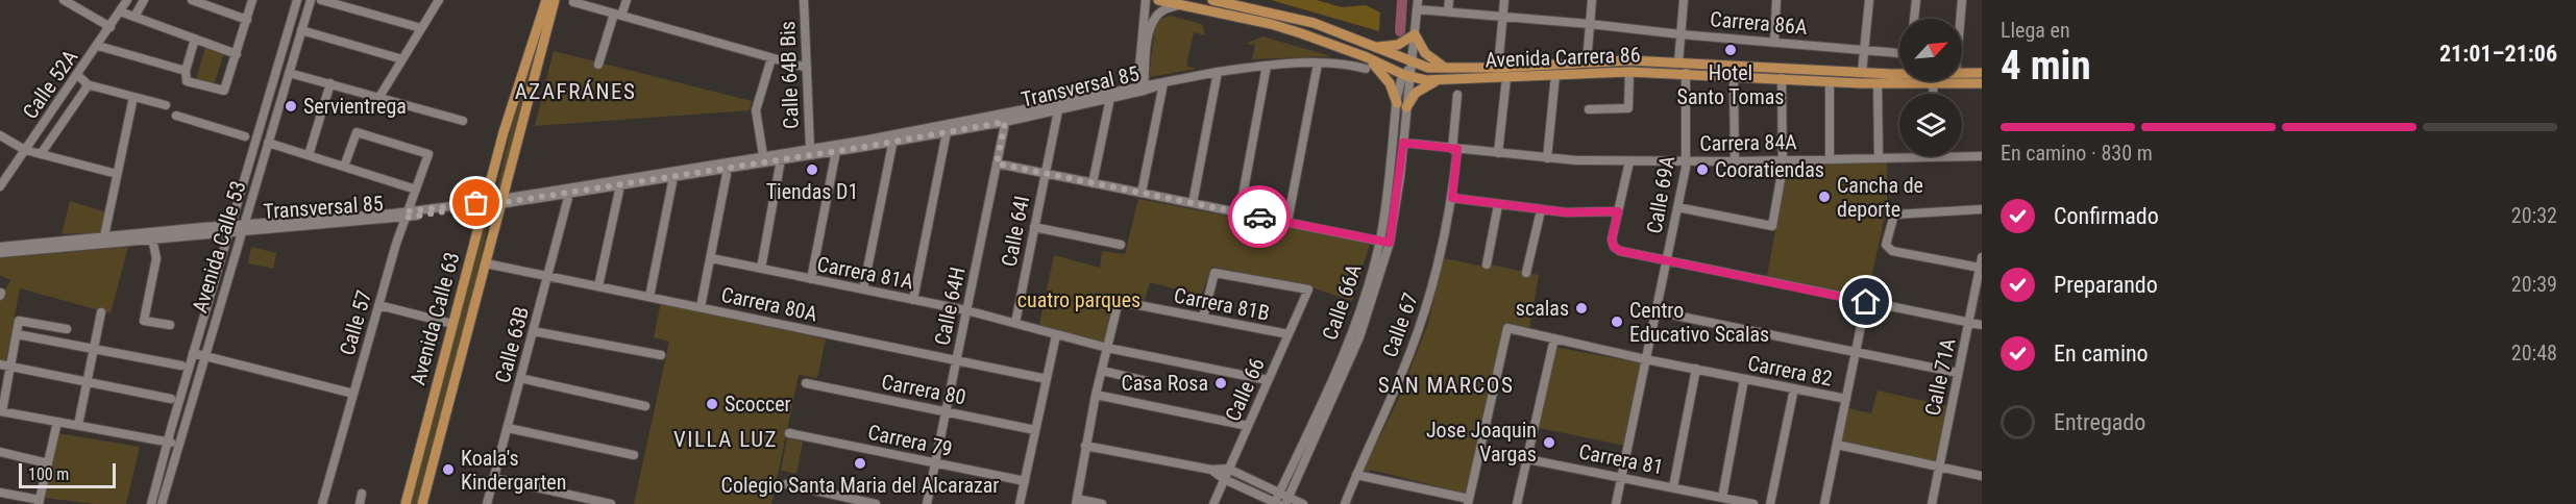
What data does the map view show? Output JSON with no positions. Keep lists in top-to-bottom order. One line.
{"streets":{"main road":["Avenida Carrera 86","Avenida Calle 63"],"street":["Carrera 86A","Calle 64B Bis","Calle 52A","Transversal 85","Carrera 84A","Calle 69A","Calle 64I","Avenida Calle 53","Carrera 81A","Calle 66A","Carrera 80A","Carrera 81B","Calle 64H","Calle 57","Calle 67","Calle 63B","Carrera 82","Calle 71A","Carrera 80","Calle 66","Carrera 79","Carrera 81"]},"crossings":[["Carrera 86A","Calle 66A"],["Avenida Carrera 86","Calle 69A"],["Avenida Carrera 86","Calle 66A"],["Calle 64B Bis","Transversal 85"],["Transversal 85","Calle 64I"],["Transversal 85","Avenida Calle 53"],["Transversal 85","Calle 64H"],["Transversal 85","Avenida Calle 63"],["Transversal 85","Calle 57"],["Transversal 85","Calle 63B"],["Carrera 84A","Calle 69A"],["Carrera 84A","Calle 66A"],["Carrera 84A","Calle 67"],["Calle 69A","Carrera 82"],["Calle 69A","Carrera 81"],["Calle 64I","Carrera 81A"],["Carrera 81A","Carrera 81B"],["Carrera 81A","Calle 64H"],["Carrera 81A","Calle 66"],["Carrera 80A","Calle 64H"],["Carrera 80A","Avenida Calle 63"],["Carrera 80A","Calle 63B"],["Carrera 81B","Calle 66"],["Calle 64H","Carrera 80"],["Calle 64H","Carrera 79"],["Carrera 82","Carrera 81"]],"districts":["AZAFRÁNES","SAN MARCOS","VILLA LUZ"],"parks":["cuatro parques"],"places":["Hotel Santo Tomas","Servientrega","Tiendas D1","Cooratiendas","Cancha de deporte","scalas","Centro Educativo Scalas","Casa Rosa","Scoccer","Jose Joaquin Vargas","Colegio Santa Maria del Alcarazar","Koala's Kindergarten"],"scale_bar":"100 m","north":"top right","page":{"heading":["4 min","Llega en","21:01–21:06"],"bar":"En camino · 830 m","list":[["Confirmado","20:32"],["Preparando","20:39"],["En camino","20:48"],"Entregado"],"scale":"100 m"}}
